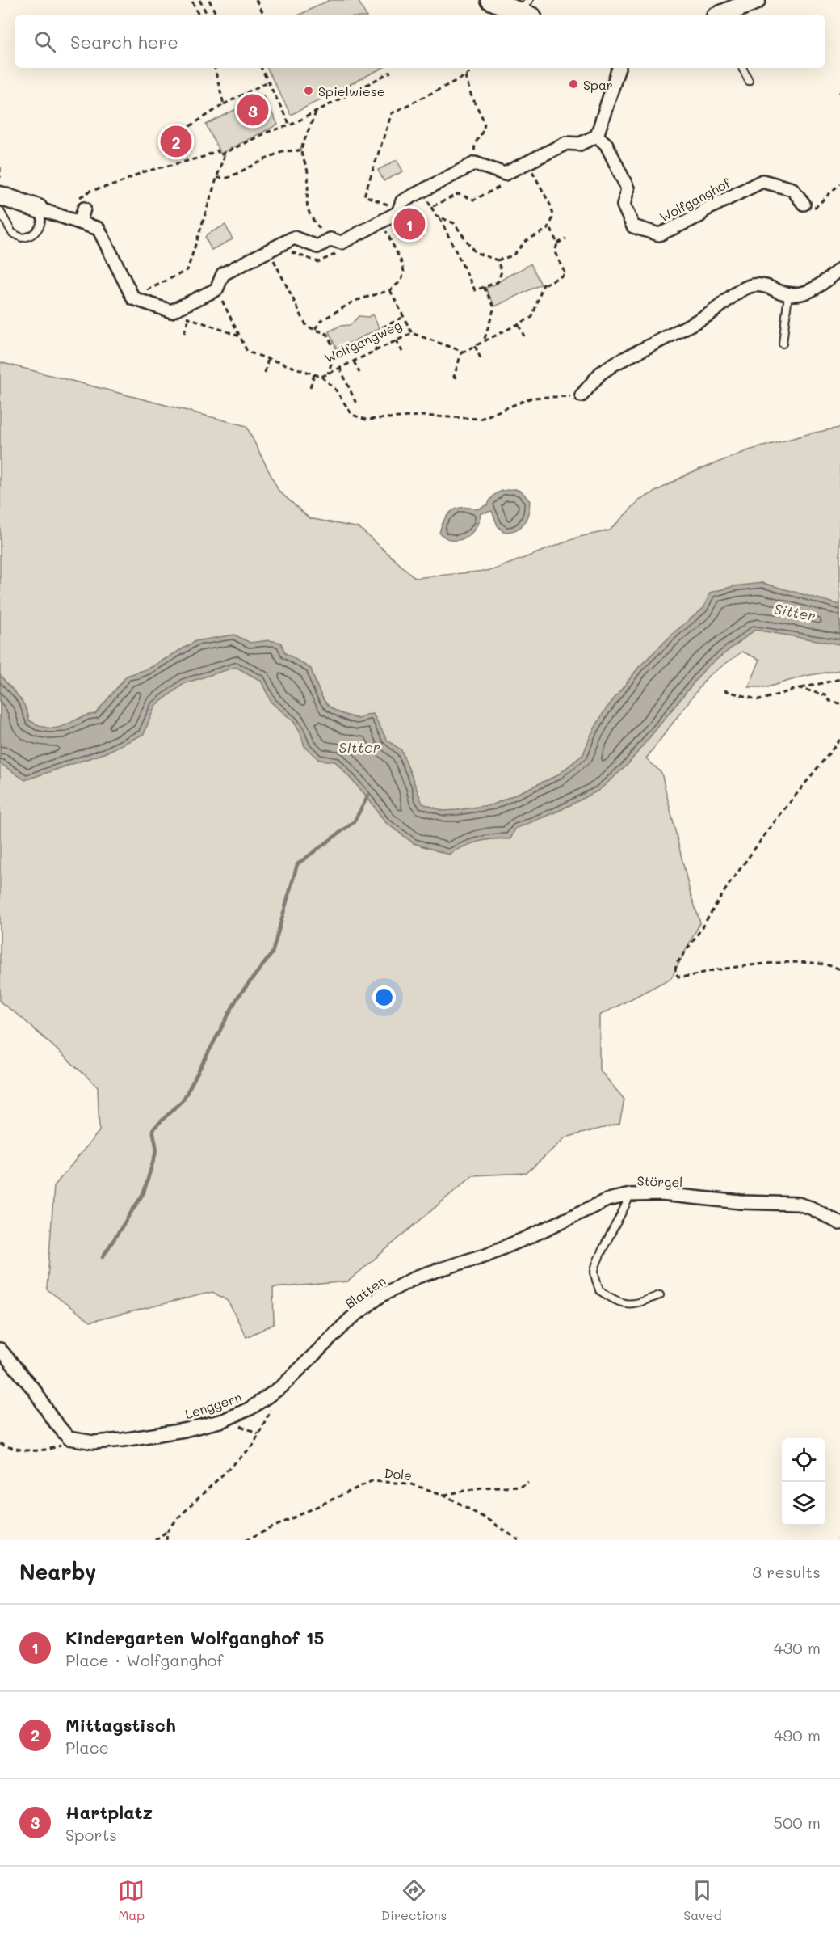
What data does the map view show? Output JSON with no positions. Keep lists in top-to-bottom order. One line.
{"streets":{"street":["Wolfganghof","Störgel","Blatten","Lenggern"],"path":["Wolfgangweg","Dole"]},"crossings":[["Störgel","Blatten"],["Blatten","Lenggern"]],"water":["Sitter"],"places":["Spar","Spielwiese"],"page":{"search":"Search here","pins":["3","2","1"],"heading":["Nearby","3 results"],"list":[{"mark":"1","name":"Kindergarten Wolfganghof 15","note":"Place · Wolfganghof","value":"430 m"},{"mark":"2","name":"Mittagstisch","note":"Place","value":"490 m"},{"mark":"3","name":"Hartplatz","note":"Sports","value":"500 m"}],"nav":["Map","Directions","Saved"]}}
